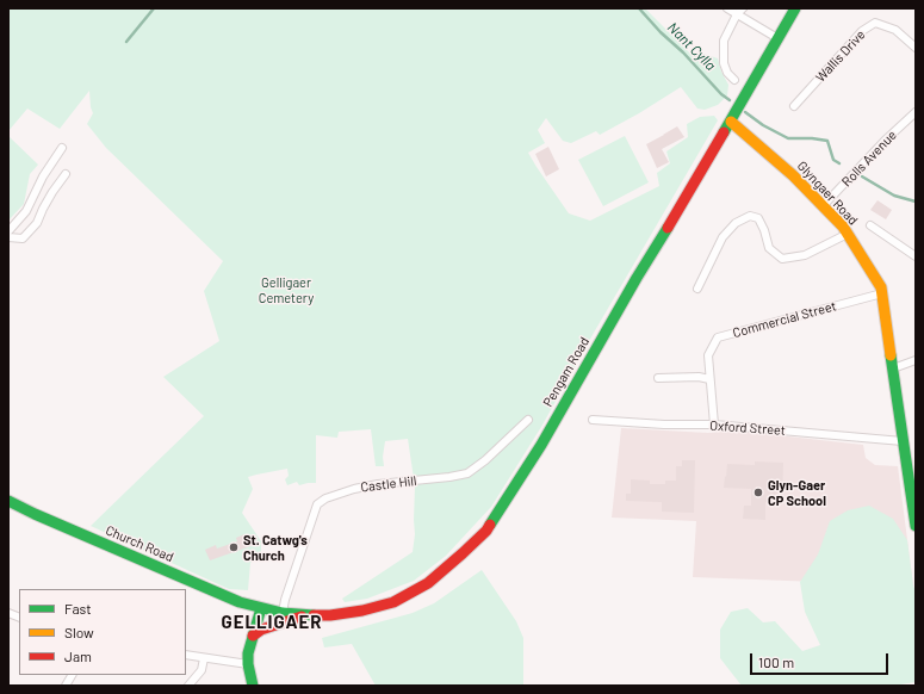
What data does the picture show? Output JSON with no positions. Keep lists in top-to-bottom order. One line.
{"streets":{"main road":["Glyngaer Road","Pengam Road","Church Road"],"street":["Wallis Drive","Rolls Avenue","Commercial Street","Oxford Street","Castle Hill"]},"crossings":[["Rolls Avenue","Glyngaer Road"],["Glyngaer Road","Commercial Street"],["Glyngaer Road","Pengam Road"],["Glyngaer Road","Oxford Street"],["Commercial Street","Oxford Street"],["Pengam Road","Castle Hill"],["Pengam Road","Church Road"]],"districts":["GELLIGAER"],"water":["Nant Cylla"],"parks":["Gelligaer Cemetery"],"places":["Glyn-Gaer CP School","St. Catwg's Church"],"legend":["Fast","Slow","Jam"],"scale_bar":"100 m"}
